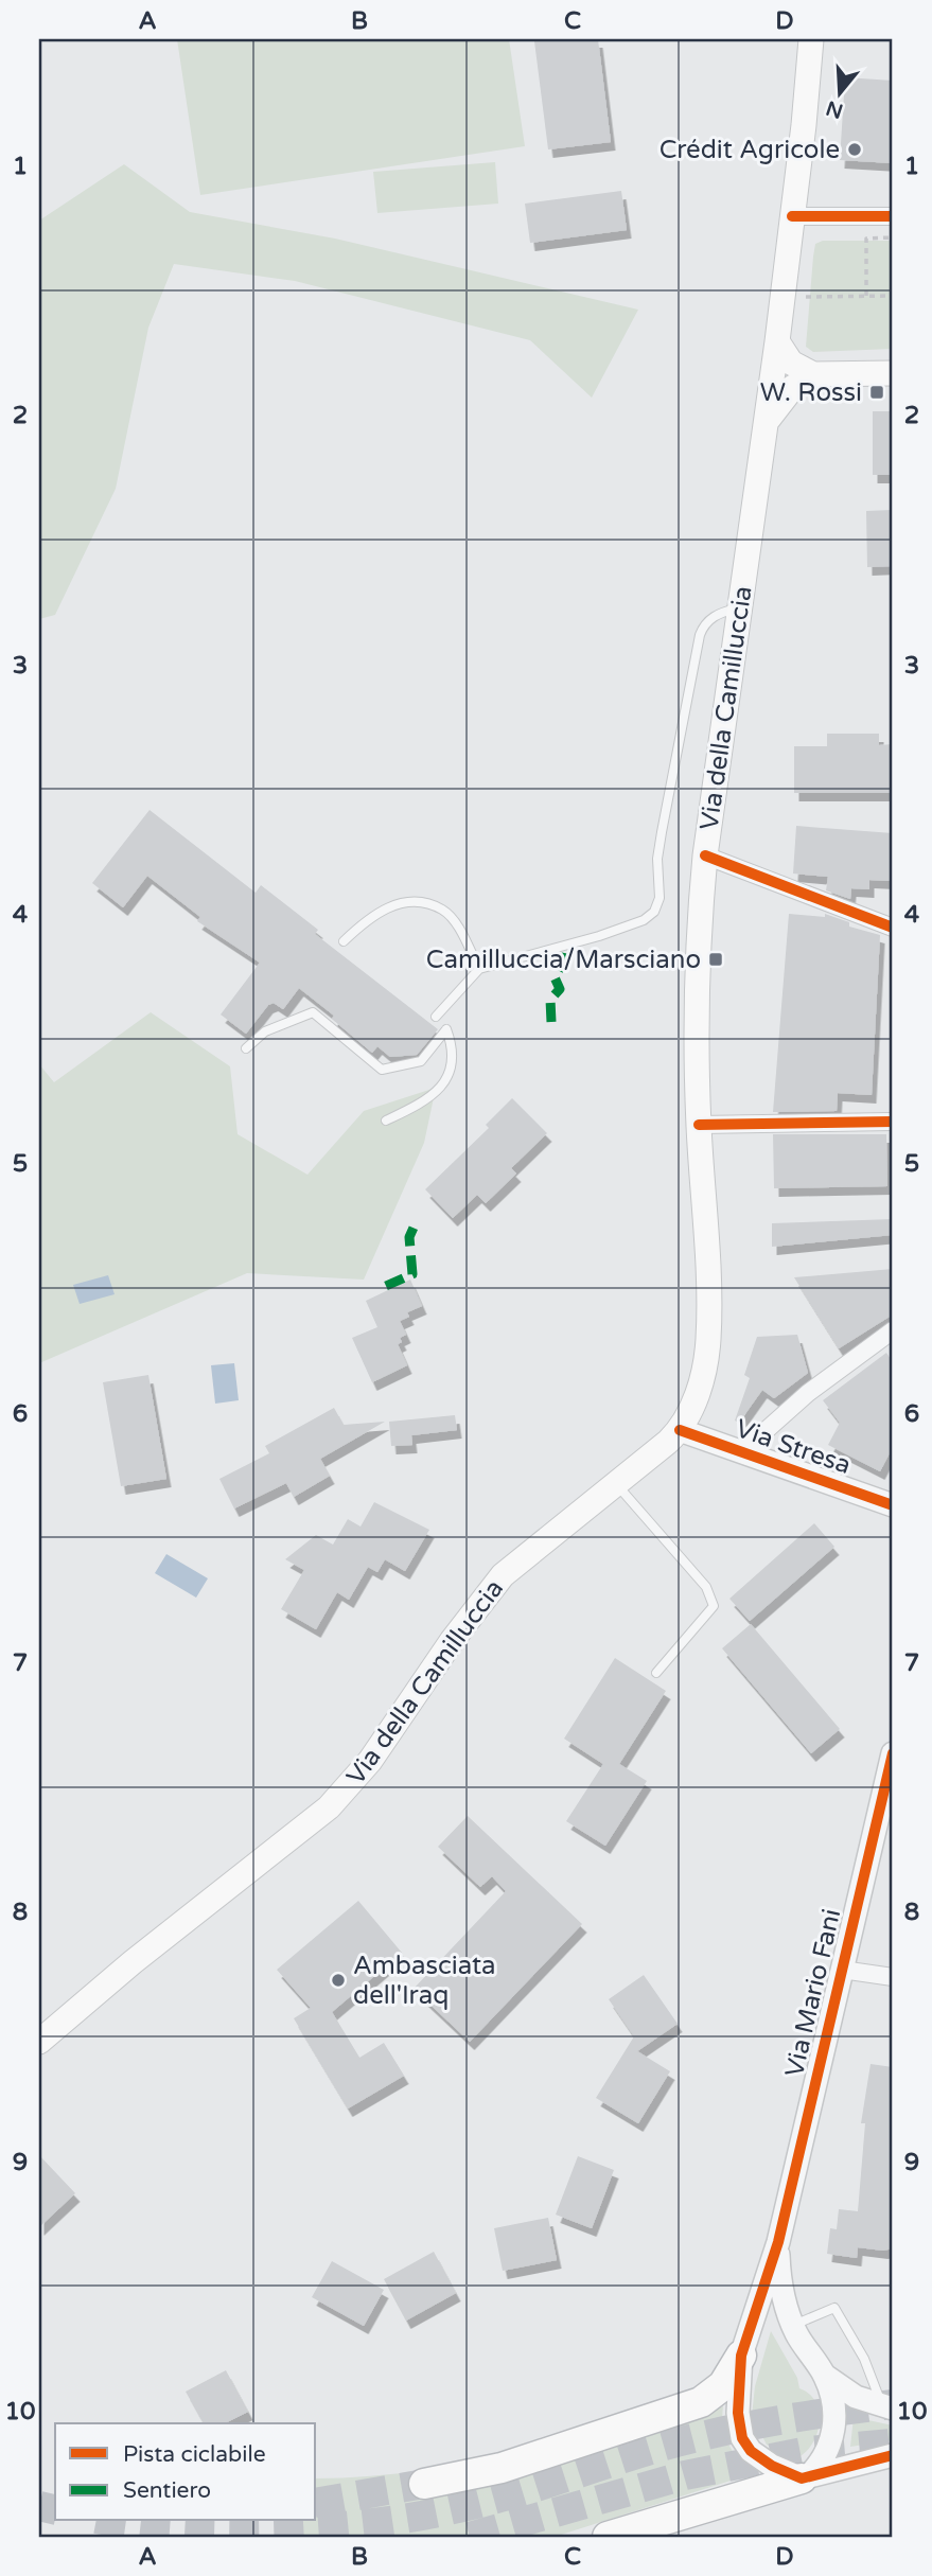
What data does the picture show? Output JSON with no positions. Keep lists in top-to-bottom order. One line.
{"streets":{"main road":["Via della Camilluccia"],"street":["Via Stresa","Via Mario Fani"]},"crossings":[["Via della Camilluccia","Via Stresa"]],"places":{"other":["Crédit Agricole","Ambasciata dell'Iraq"],"transit":["W. Rossi","Camilluccia/Marsciano"]},"legend":["Pista ciclabile","Sentiero"],"north":"bottom","grid":{"columns":["A","B","C","D"],"rows":["1","2","3","4","5","6","7","8","9","10"]}}
